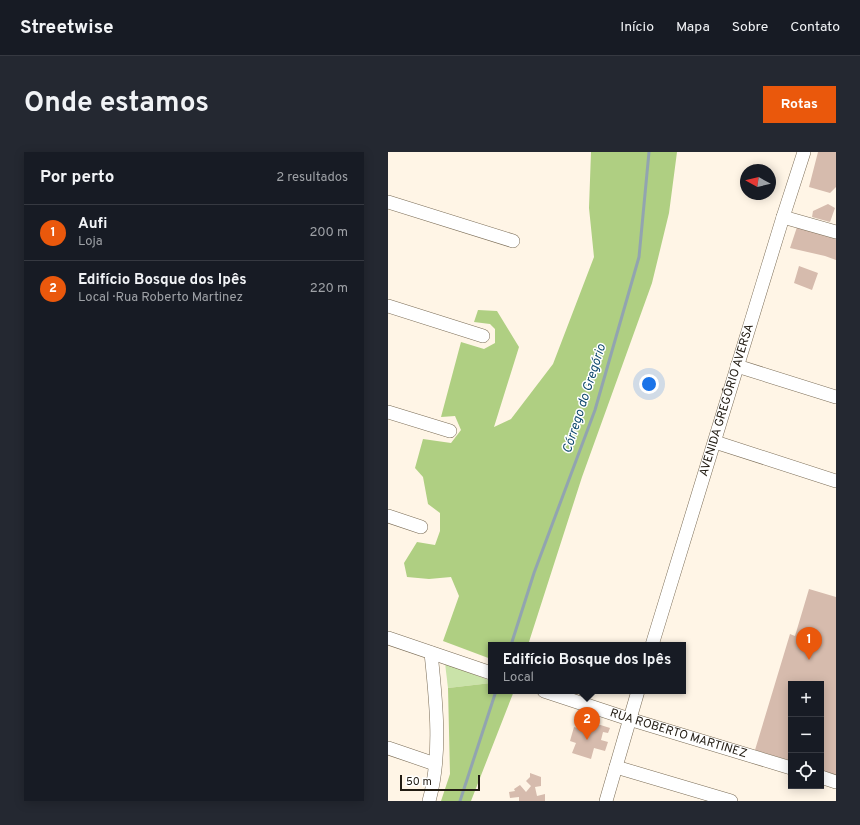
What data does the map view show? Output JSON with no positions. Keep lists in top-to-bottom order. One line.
{"streets":{"street":["AVENIDA GREGÓRIO AVERSA","RUA ROBERTO MARTINEZ"]},"water":["Córrego do Gregório"],"scale_bar":"50 m","north":"left","page":{"header":"Streetwise","nav":["Início","Mapa","Sobre","Contato"],"title":"Onde estamos","buttons":"Rotas","heading":["Por perto","2 resultados"],"list":[{"mark":"1","name":"Aufi","note":"Loja","value":"200 m"},{"mark":"2","name":"Edifício Bosque dos Ipês","note":"Local · Rua Roberto Martinez","value":"220 m"}],"pins":["1","2"],"popup":["Edifício Bosque dos Ipês","Local"],"map_buttons":["+","−"],"scale":"50 m"}}
